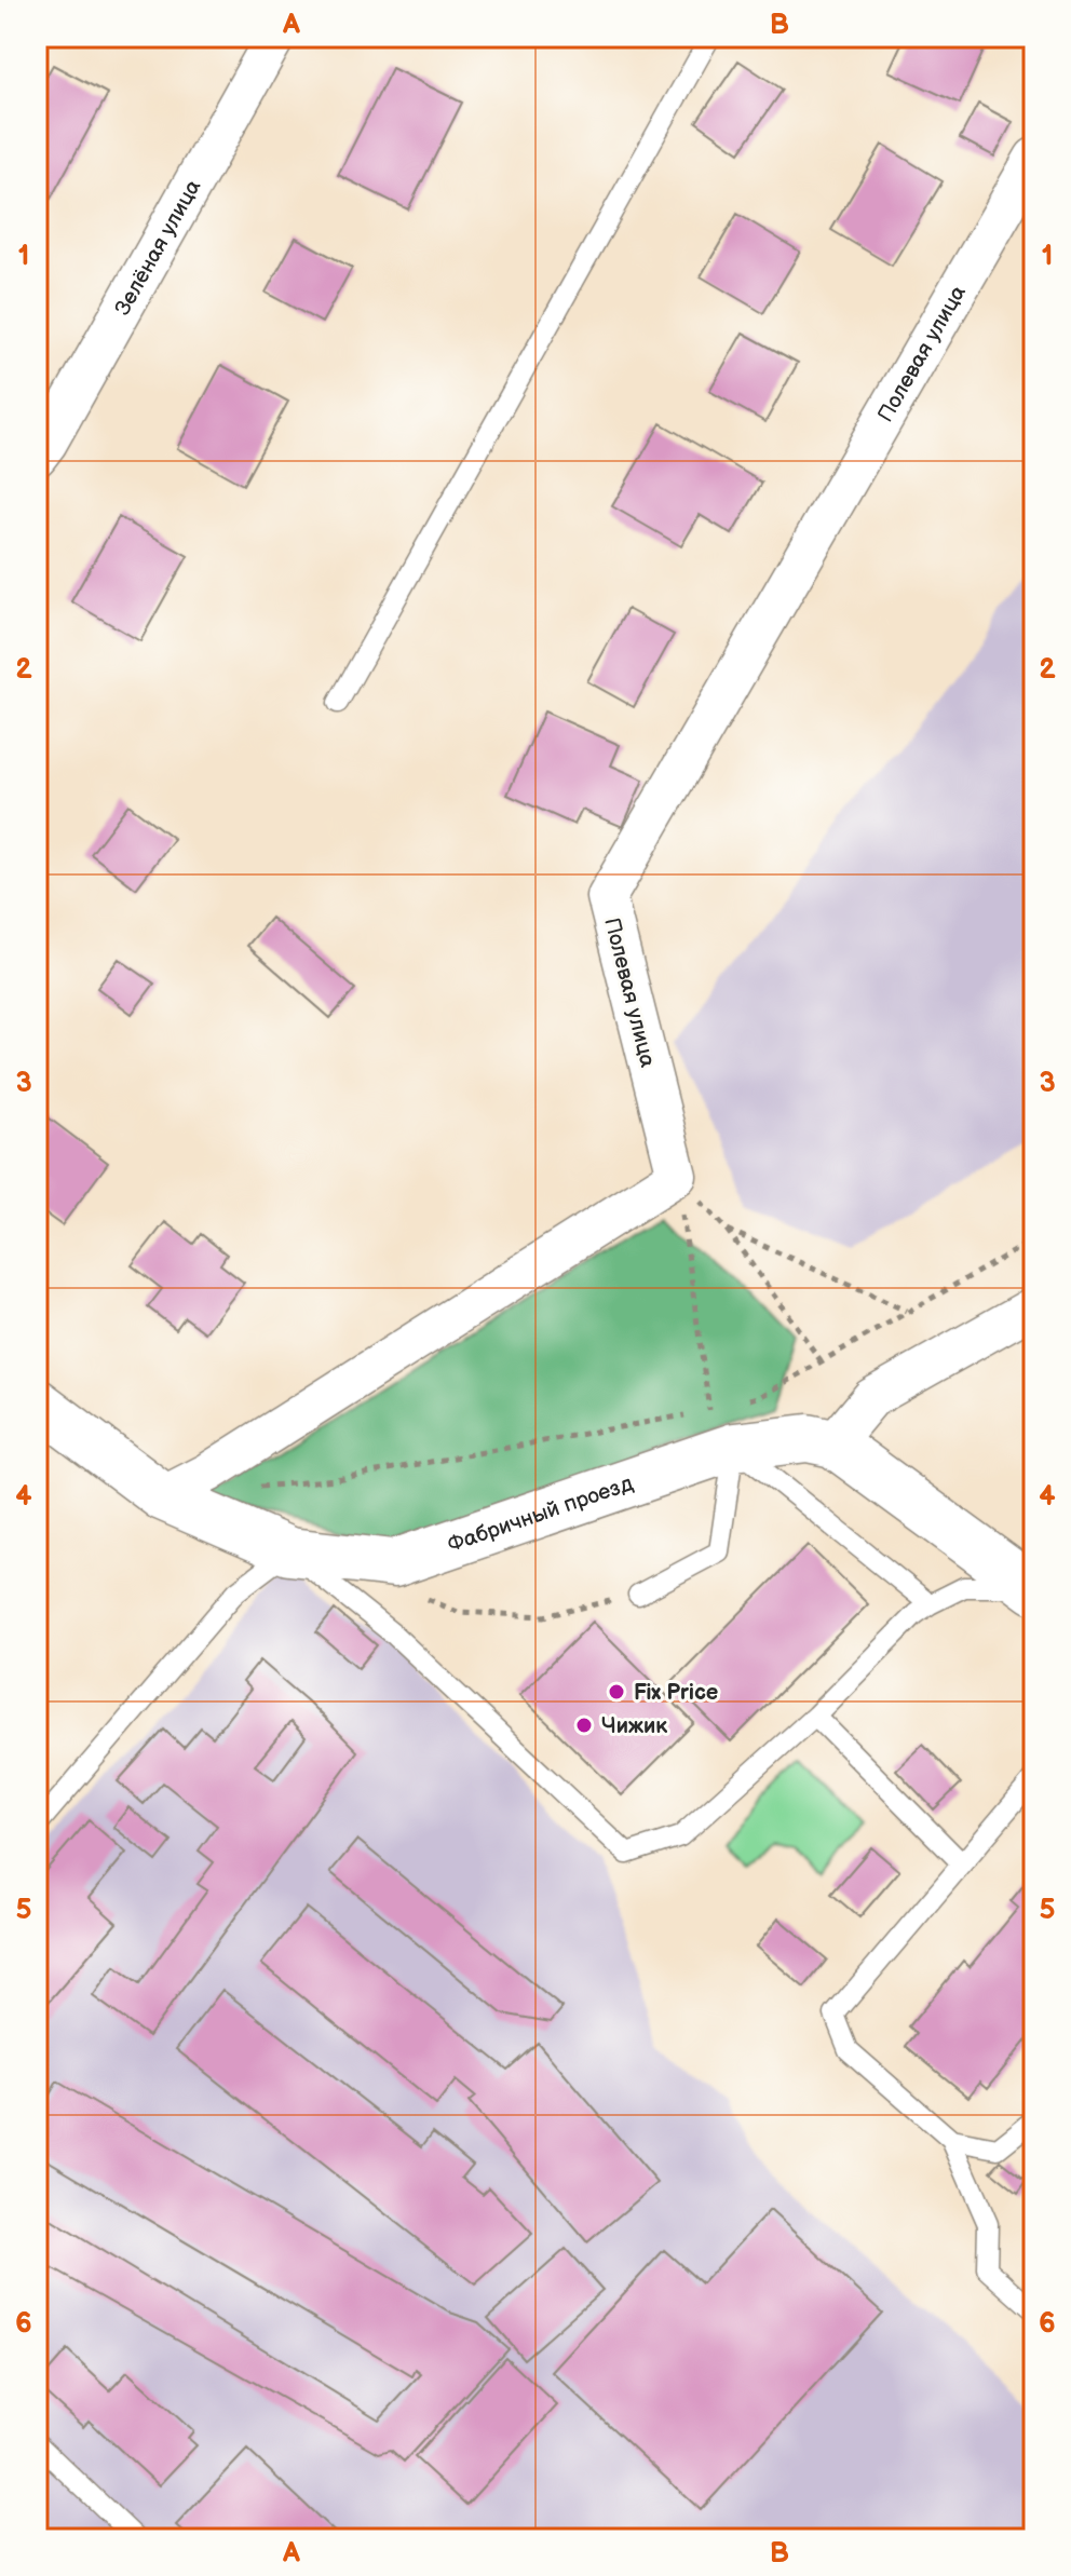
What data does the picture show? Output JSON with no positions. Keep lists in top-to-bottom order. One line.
{"streets":{"street":["Зелёная улица","Полевая улица","Фабричный проезд"]},"places":["Fix Price","Чижик"],"grid":{"columns":["A","B"],"rows":["1","2","3","4","5","6"]}}
